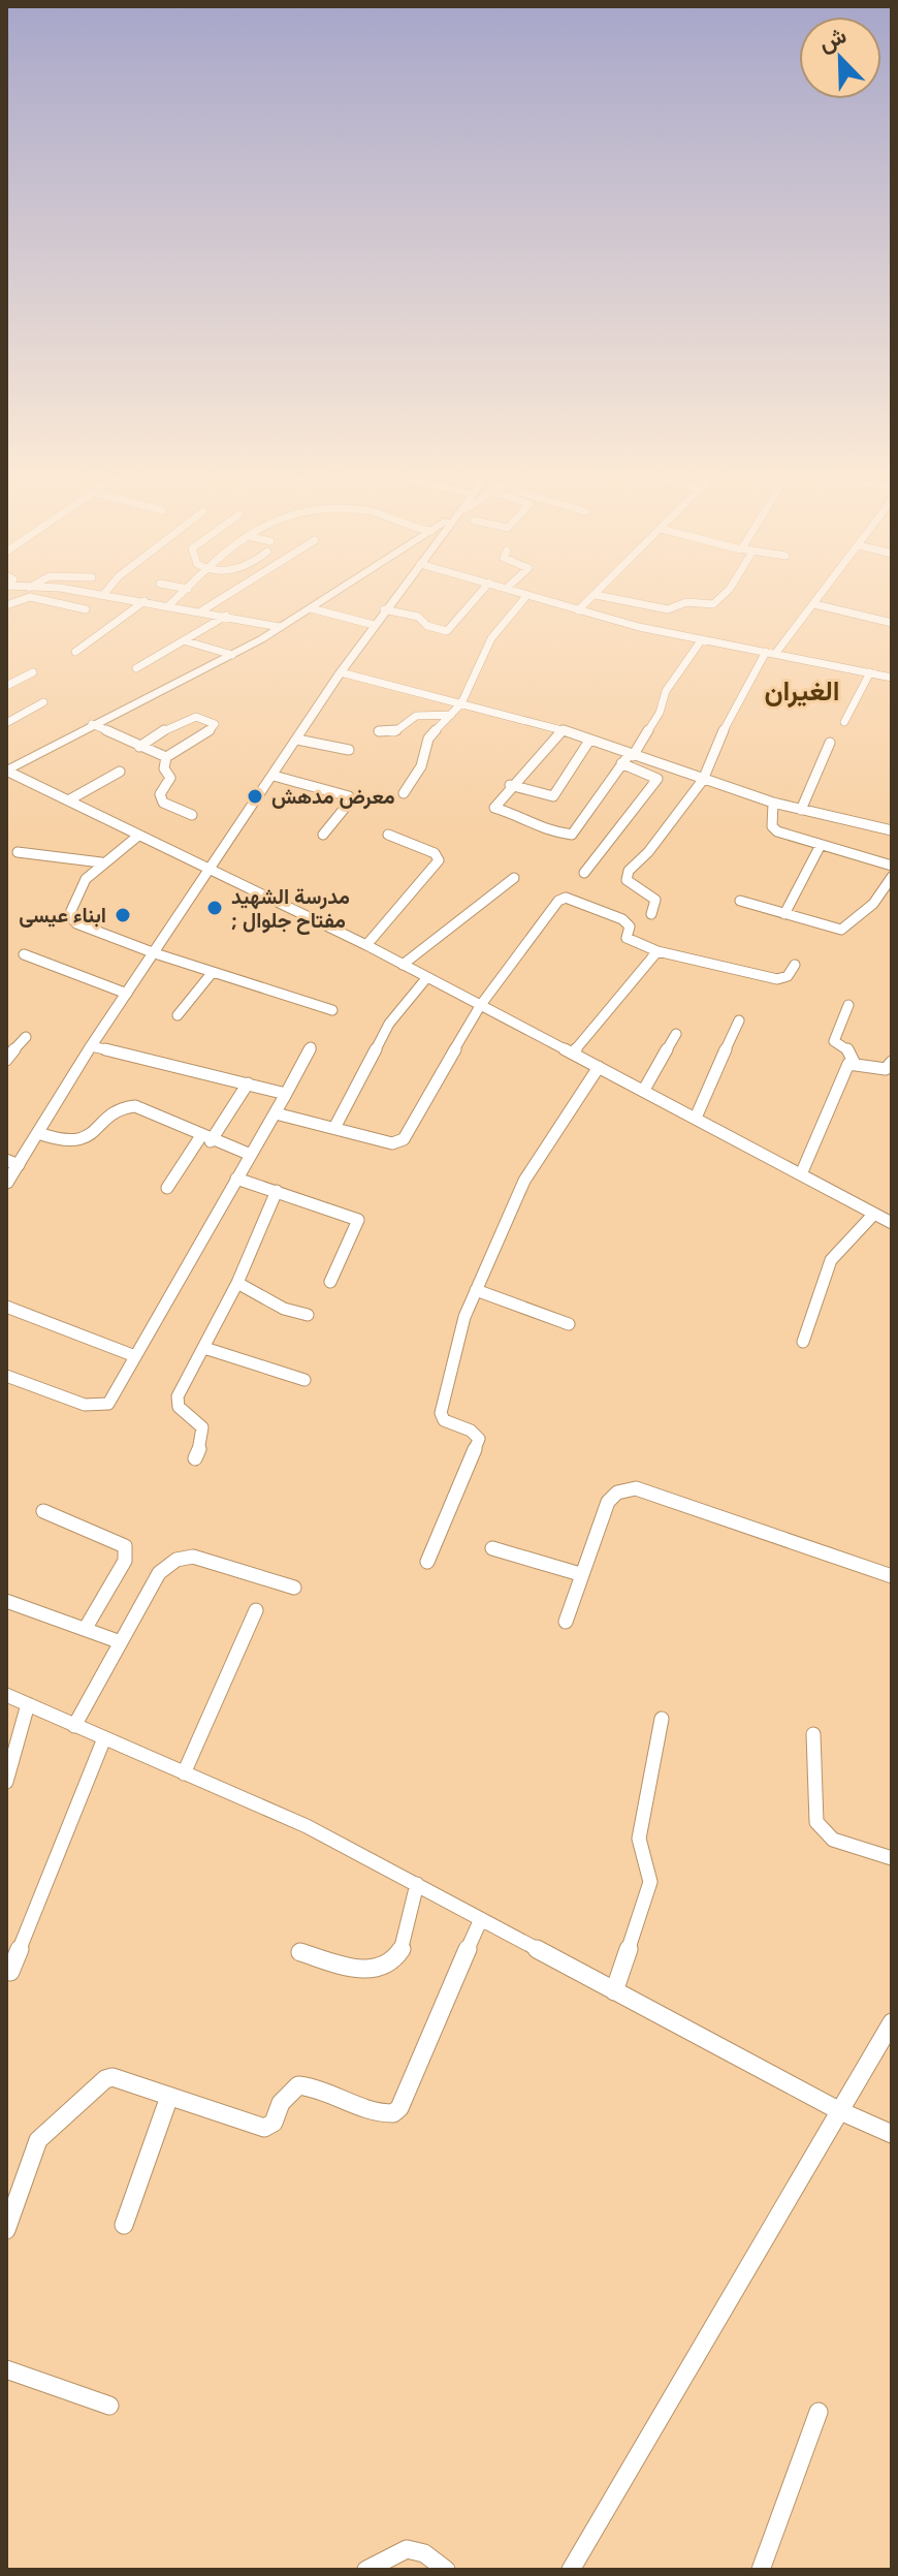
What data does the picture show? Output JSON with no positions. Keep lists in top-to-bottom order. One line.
{"districts":["الغيران"],"places":["معرض مدهش","مدرسة الشهيد ; مفتاح جلوال","ابناء عيسى"],"north":"top left"}
